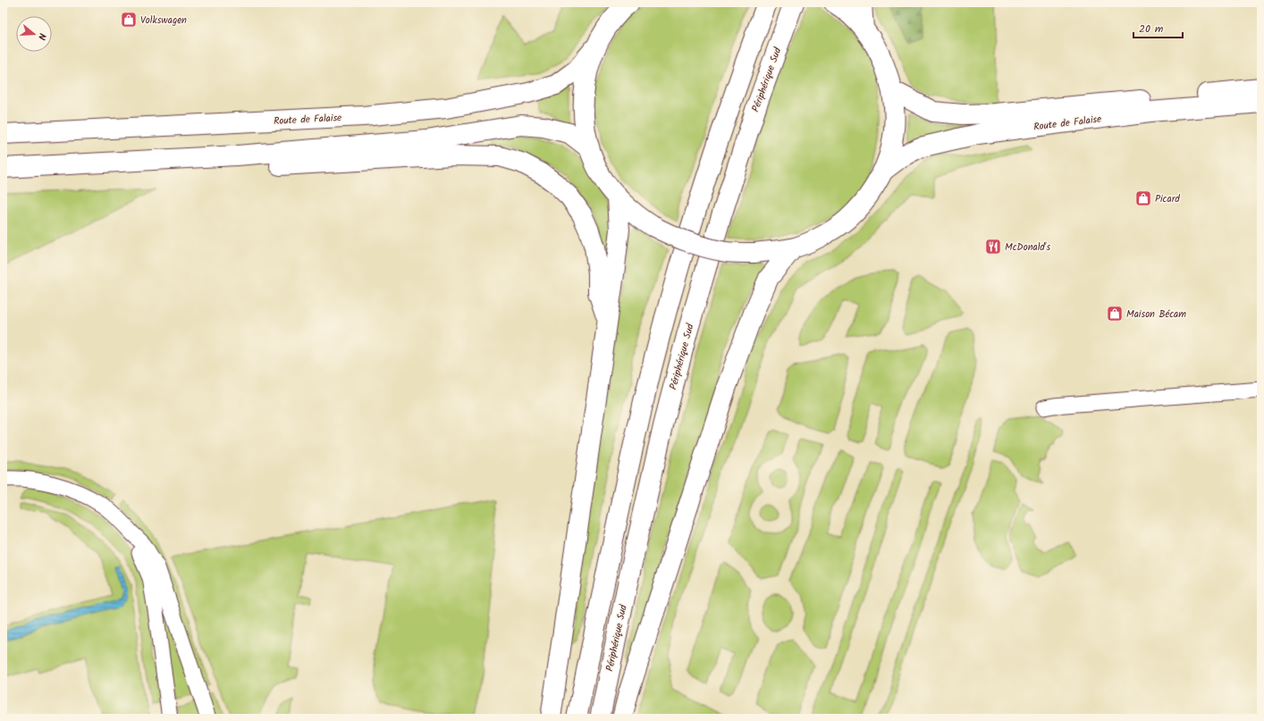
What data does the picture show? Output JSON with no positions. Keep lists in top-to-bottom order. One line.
{"streets":{"main road":["Périphérique Sud","Route de Falaise"]},"places":{"shop":["Volkswagen","Picard","Maison Bécam"],"restaurant":["McDonald's"]},"scale_bar":"20 m","north":"right"}
